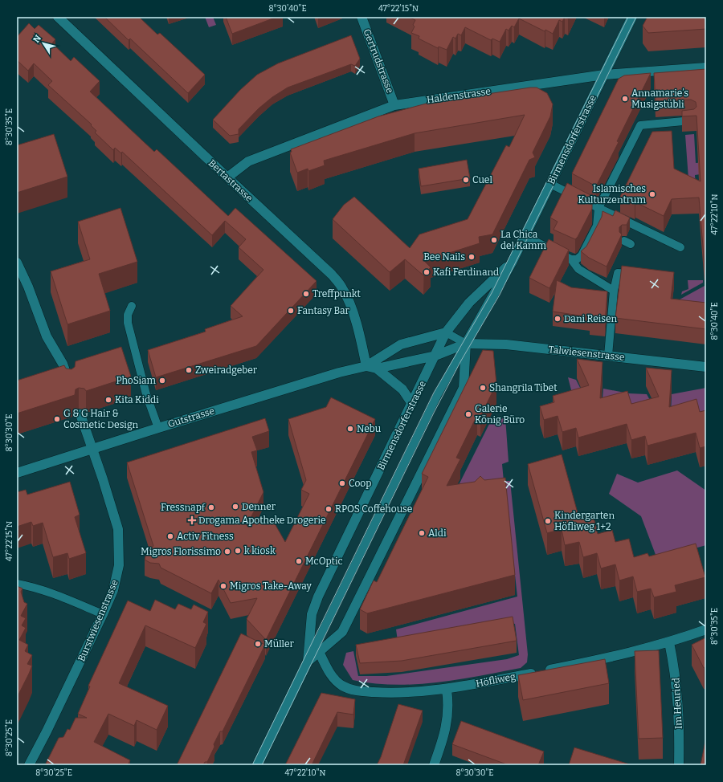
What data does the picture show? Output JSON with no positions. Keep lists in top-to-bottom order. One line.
{"streets":{"street":["Gertrudstrasse","Haldenstrasse","Birmensdorferstrasse","Bertastrasse","Talwiesenstrasse","Gutstrasse","Burstwiesenstrasse","Höfliweg","Im Heuried"]},"crossings":[["Gertrudstrasse","Haldenstrasse"],["Haldenstrasse","Birmensdorferstrasse"],["Haldenstrasse","Bertastrasse"],["Birmensdorferstrasse","Talwiesenstrasse"],["Birmensdorferstrasse","Gutstrasse"],["Birmensdorferstrasse","Höfliweg"],["Bertastrasse","Gutstrasse"],["Talwiesenstrasse","Gutstrasse"],["Gutstrasse","Burstwiesenstrasse"],["Höfliweg","Im Heuried"]],"places":{"other":["Annamarie’s Musigstübli","Cuel","Islamisches Kulturzentrum","La Chica del Kamm","Bee Nails","Kafi Ferdinand","Treffpunkt","Fantasy Bar","Dani Reisen","Zweiradgeber","PhoSiam","Shangrila Tibet","Kita Kiddi","Galerie König Büro","G & G Hair & Cosmetic Design","Nebu","Coop","Denner","Fressnapf","RPOS Coffehouse","Kindergarten Höfliweg 1+2","Aldi","Activ Fitness","k kiosk","Migros Florissimo","McOptic","Migros Take-Away","Müller"],"health":["Drogama Apotheke Drogerie"]},"north":"top left","coordinates":["8°30'40\"E","47°22'15\"N","8°30'35\"E","47°22'10\"N","8°30'30\"E","8°30'25\"E"]}
